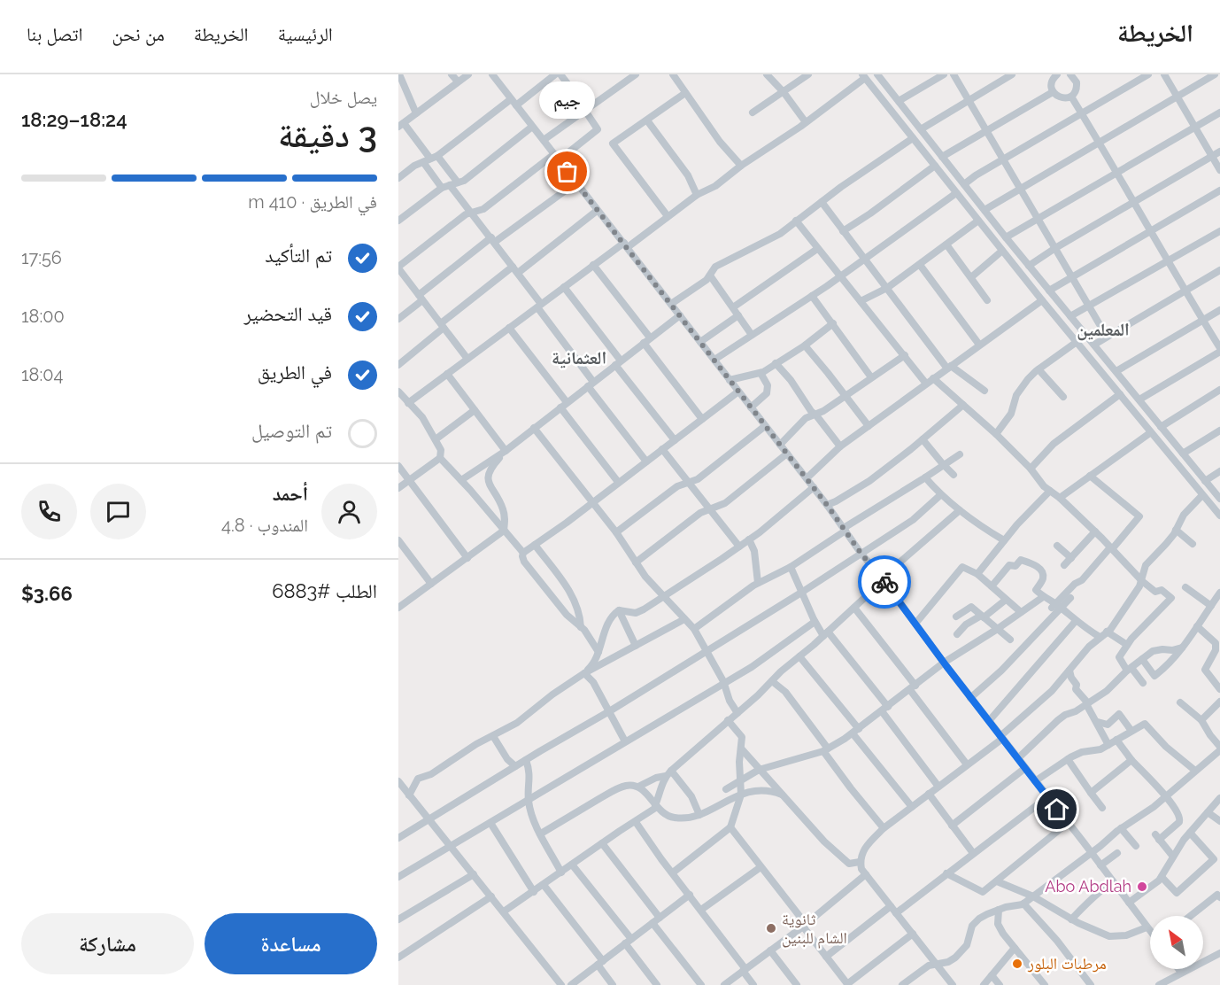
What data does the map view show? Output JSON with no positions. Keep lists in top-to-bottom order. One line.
{"districts":["المعلمين","العثمانية"],"places":["جيم","Abo Abdlah","ثانوية الشام للبنين","مرطبات البلور"],"north":"top left","page":{"header":"الخريطة","nav":["الرئيسية","الخريطة","من نحن","اتصل بنا"],"heading":["3 دقيقة","يصل خلال","18:24–18:29"],"panel":["أحمد","المندوب · 4.8","الطلب #6883","$3.66"],"bubble":"جيم","bar":"في الطريق · 410 m","list":[["تم التأكيد","17:56"],["قيد التحضير","18:00"],["في الطريق","18:04"],"تم التوصيل"],"buttons":["مساعدة","مشاركة"]}}
